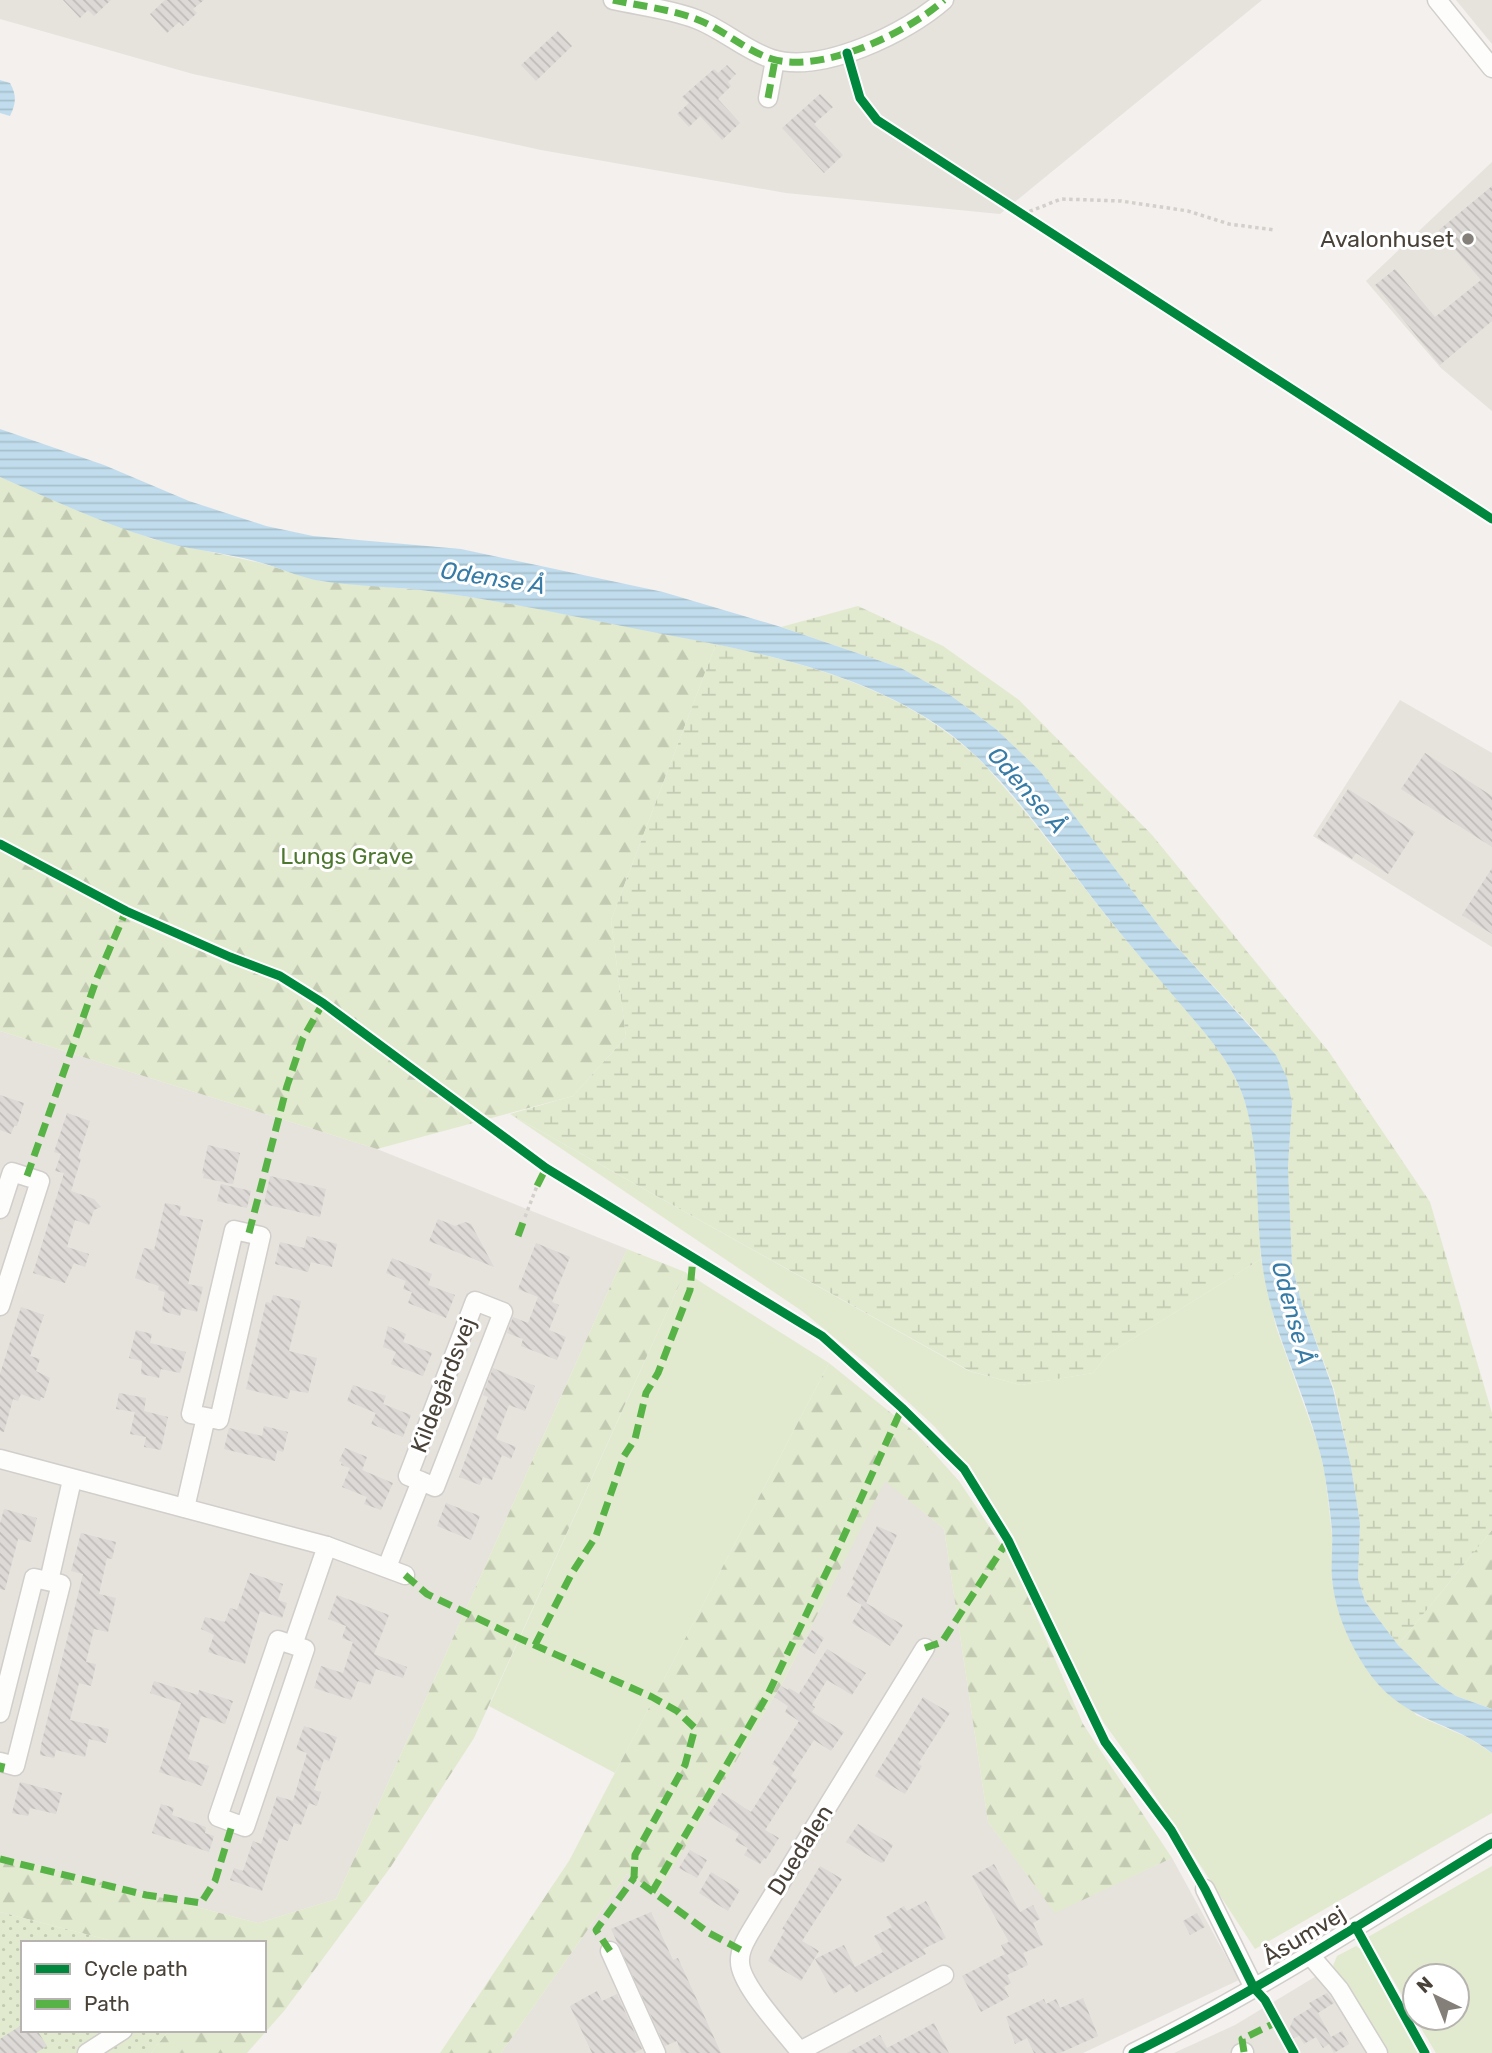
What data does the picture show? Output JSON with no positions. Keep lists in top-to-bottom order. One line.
{"streets":{"street":["Kildegårdsvej","Duedalen","Åsumvej"]},"water":["Odense Å"],"parks":["Lungs Grave"],"places":["Avalonhuset"],"legend":["Cycle path","Path"],"north":"top left"}
